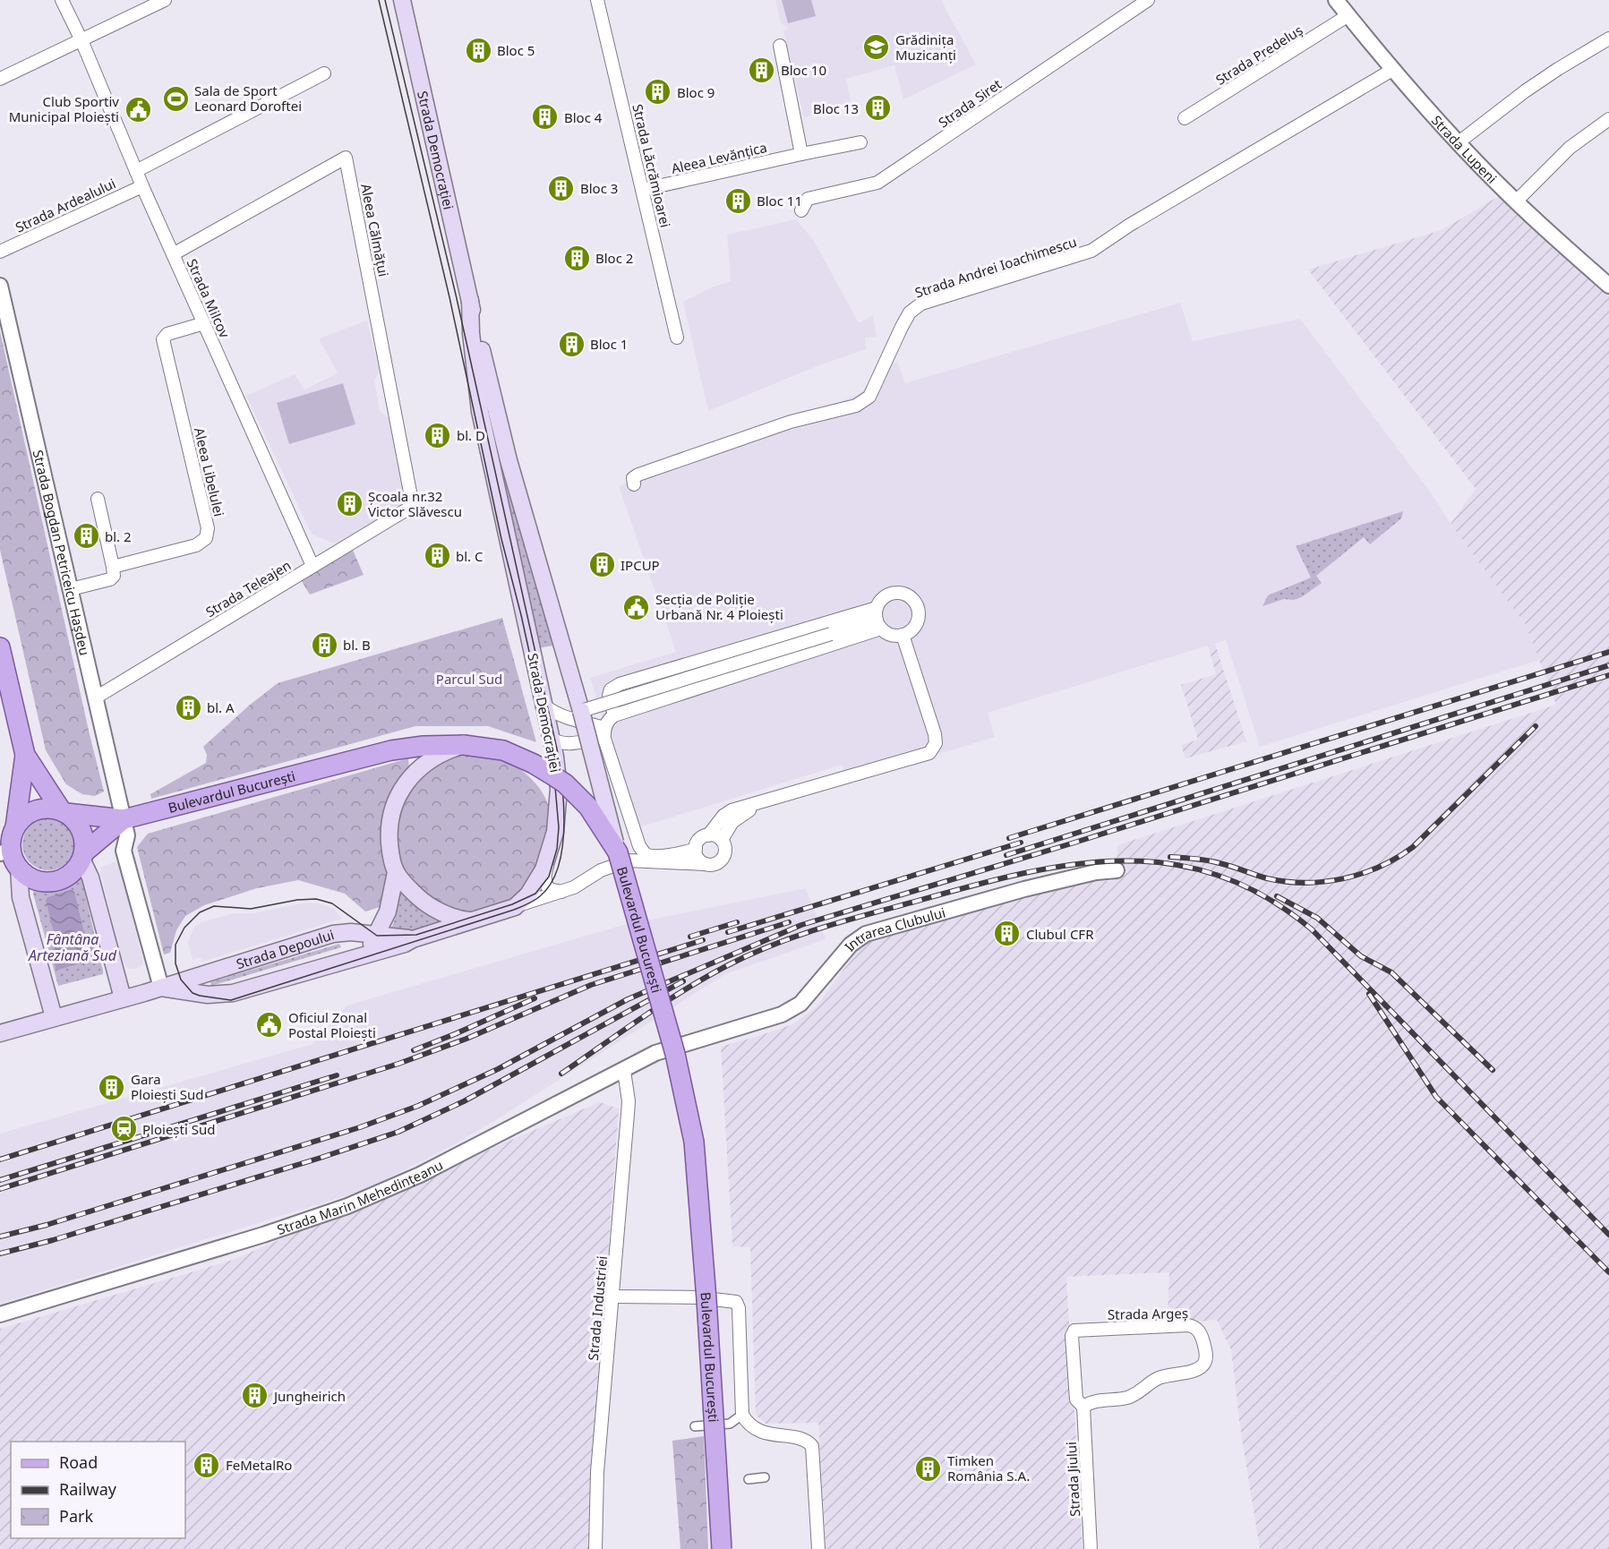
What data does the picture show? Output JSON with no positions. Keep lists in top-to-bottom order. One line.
{"streets":{"main road":["Strada Democrației","Bulevardul București","Strada Depoului"],"street":["Strada Predeluș","Strada Siret","Strada Lupeni","Aleea Levănțica","Strada Lăcrămioarei","Strada Ardealului","Aleea Călmățui","Strada Andrei Ioachimescu","Strada Milcov","Aleea Libelulei","Strada Bogdan Petriceicu Hașdeu","Strada Teleajen","Intrarea Clubului","Strada Marin Mehedințeanu","Strada Industriei","Strada Argeș","Strada Jiului"]},"crossings":[["Strada Predeluș","Strada Lupeni"],["Strada Lupeni","Strada Andrei Ioachimescu"],["Strada Democrației","Bulevardul București"],["Strada Democrației","Strada Depoului"],["Aleea Levănțica","Strada Lăcrămioarei"],["Strada Ardealului","Strada Milcov"],["Aleea Călmățui","Strada Milcov"],["Aleea Călmățui","Strada Teleajen"],["Strada Milcov","Aleea Libelulei"],["Strada Milcov","Strada Teleajen"],["Strada Bogdan Petriceicu Hașdeu","Strada Teleajen"],["Strada Bogdan Petriceicu Hașdeu","Bulevardul București"],["Strada Bogdan Petriceicu Hașdeu","Strada Depoului"],["Intrarea Clubului","Strada Marin Mehedințeanu"],["Strada Marin Mehedințeanu","Strada Industriei"],["Strada Argeș","Strada Jiului"]],"water":["Fântâna Arteziană Sud"],"parks":["Parcul Sud"],"places":{"school or university":["Grădinița Muzicanți"],"building":["Bloc 5","Bloc 10","Bloc 9","Bloc 13","Bloc 4","Bloc 3","Bloc 11","Bloc 2","Bloc 1","bl. D","Școala nr.32 Victor Slăvescu","bl. 2","bl. C","IPCUP","bl. B","bl. A","Clubul CFR","Gara Ploiești Sud","Jungheirich","FeMetalRo","Timken România S.A."],"sports":["Sala de Sport Leonard Doroftei"],"public building":["Club Sportiv Municipal Ploiești","Secția de Poliție Urbană Nr. 4 Ploiești","Oficiul Zonal Postal Ploiești"],"station":["Ploiești Sud"]},"legend":["Road","Railway","Park"]}
